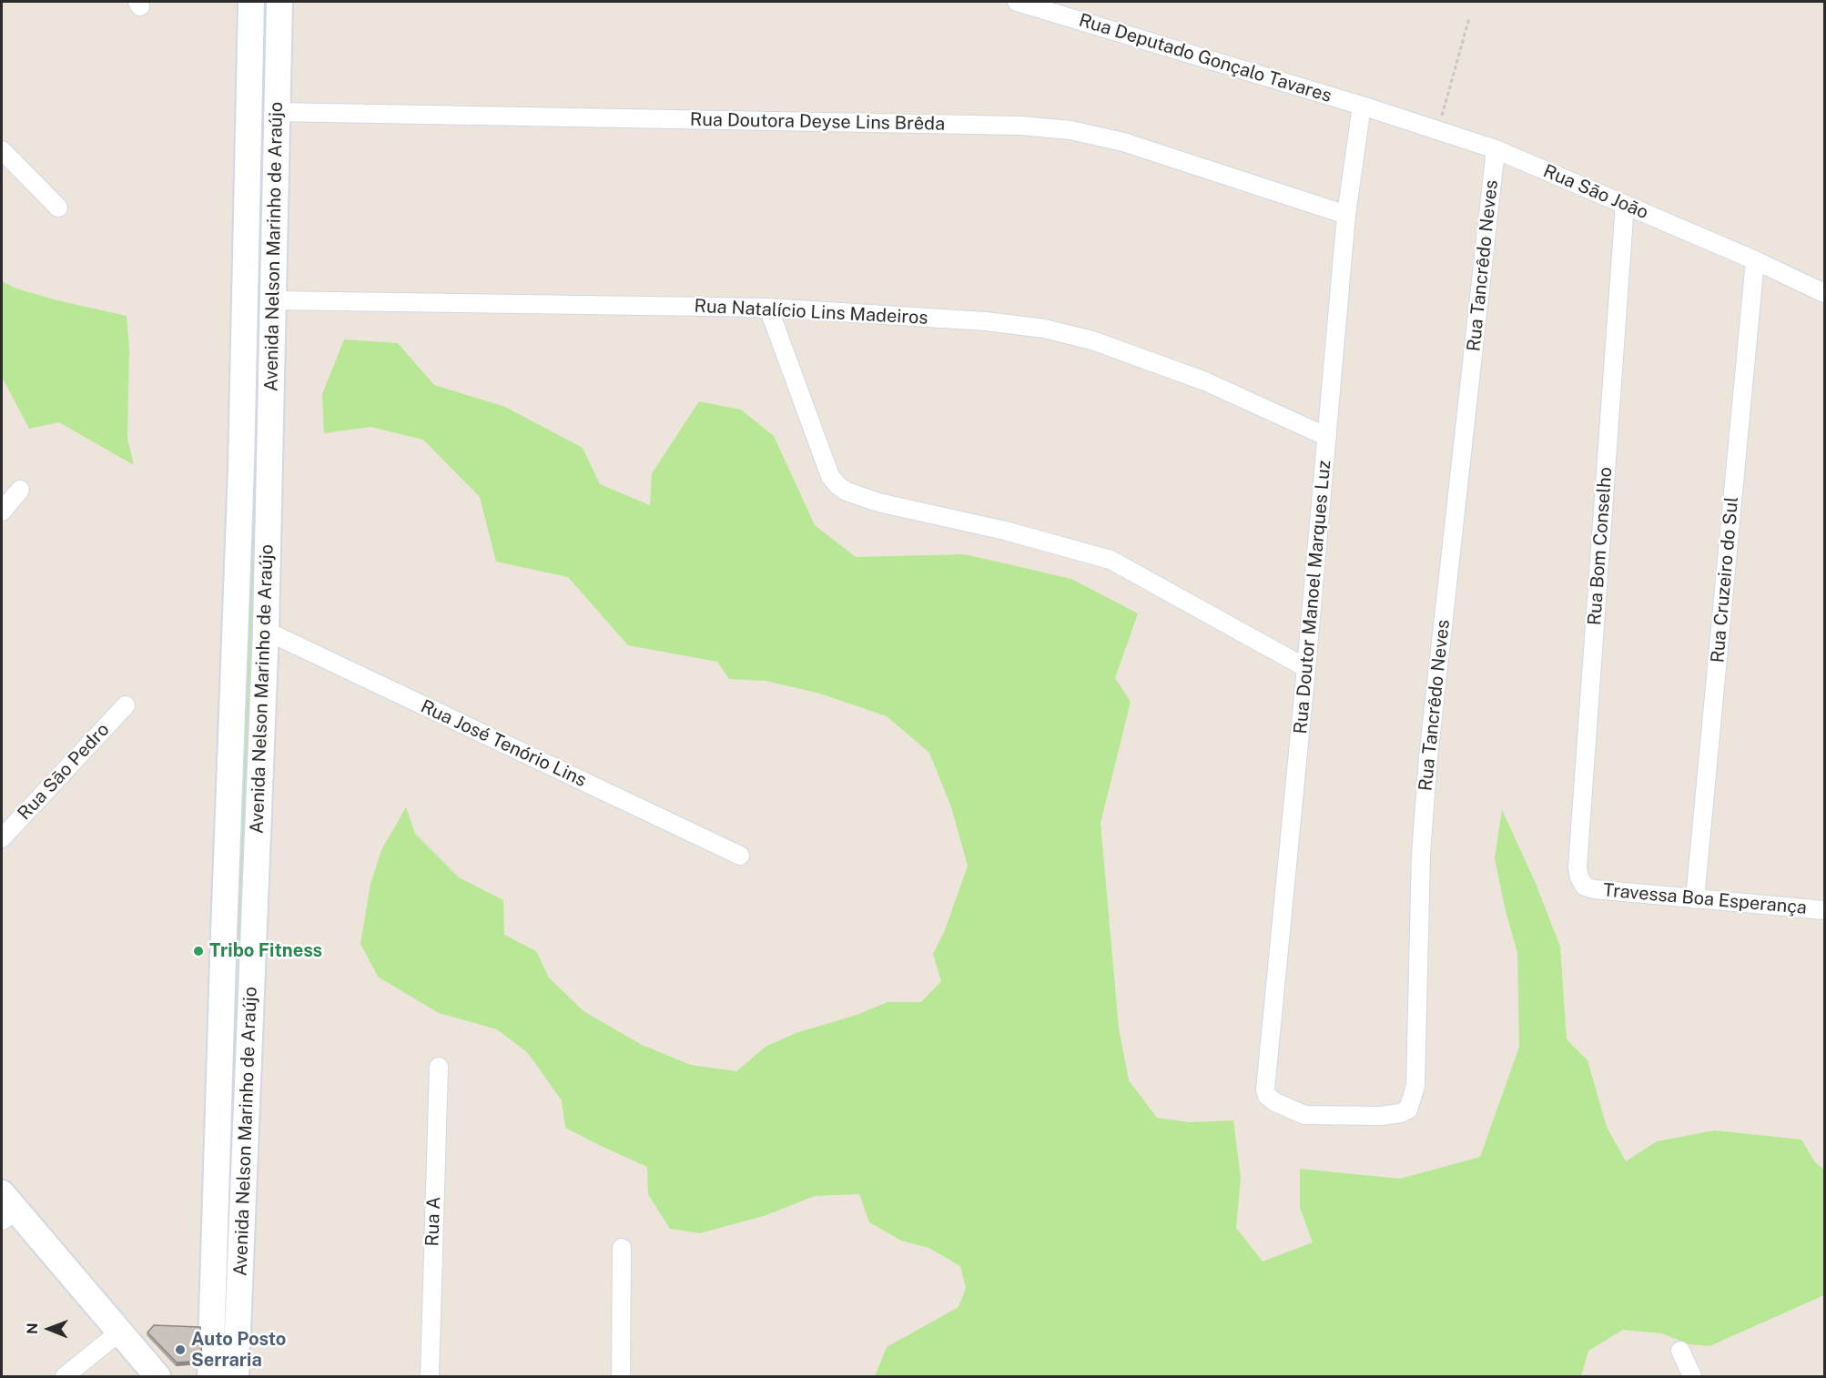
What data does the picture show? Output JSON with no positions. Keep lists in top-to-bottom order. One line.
{"streets":{"main road":["Avenida Nelson Marinho de Araújo"],"street":["Rua Deputado Gonçalo Tavares","Rua Doutora Deyse Lins Brêda","Rua São João","Rua Tancrêdo Neves","Rua Natalício Lins Madeiros","Rua Bom Conselho","Rua Cruzeiro do Sul","Rua Doutor Manoel Marques Luz","Rua José Tenório Lins","Rua São Pedro","Travessa Boa Esperança","Rua A"]},"crossings":[["Rua Deputado Gonçalo Tavares","Rua São João"],["Rua Deputado Gonçalo Tavares","Rua Doutor Manoel Marques Luz"],["Rua Doutora Deyse Lins Brêda","Avenida Nelson Marinho de Araújo"],["Rua Doutora Deyse Lins Brêda","Rua Doutor Manoel Marques Luz"],["Rua São João","Rua Tancrêdo Neves"],["Rua São João","Rua Bom Conselho"],["Rua São João","Rua Cruzeiro do Sul"],["Rua São João","Rua Doutor Manoel Marques Luz"],["Avenida Nelson Marinho de Araújo","Rua Natalício Lins Madeiros"],["Avenida Nelson Marinho de Araújo","Rua José Tenório Lins"],["Rua Tancrêdo Neves","Rua Doutor Manoel Marques Luz"],["Rua Natalício Lins Madeiros","Rua Doutor Manoel Marques Luz"],["Rua Bom Conselho","Travessa Boa Esperança"],["Rua Cruzeiro do Sul","Travessa Boa Esperança"]],"places":["Tribo Fitness","Auto Posto Serraria"],"north":"left"}
